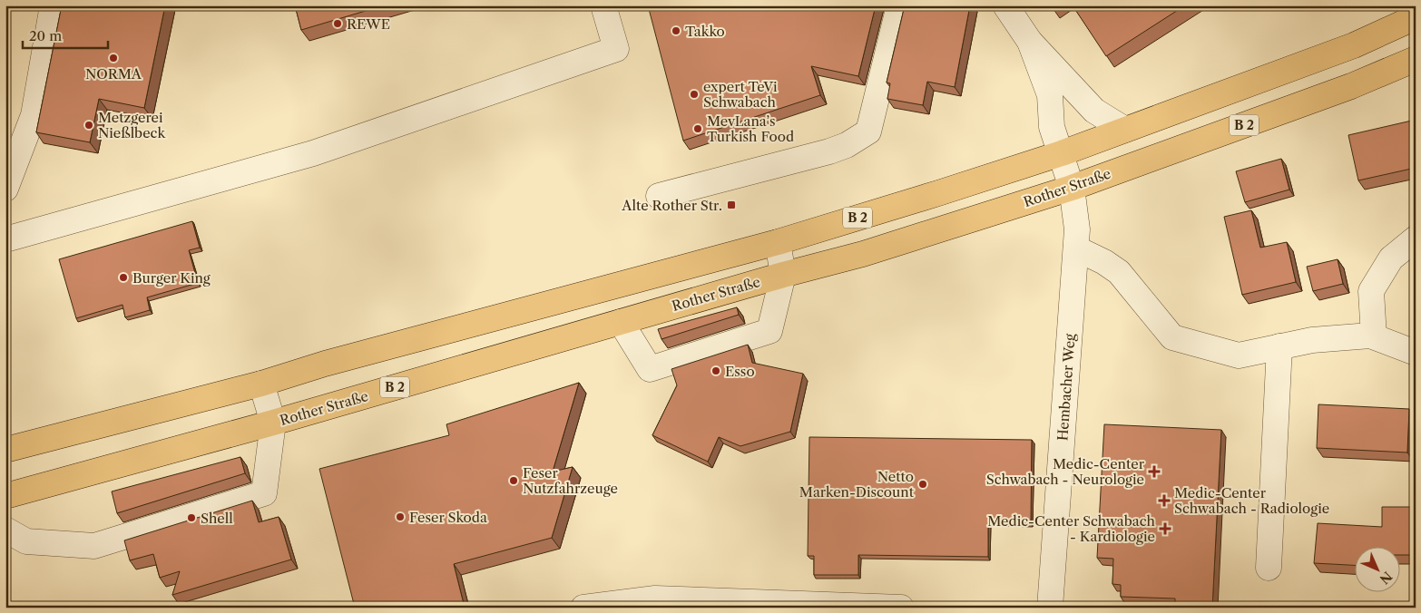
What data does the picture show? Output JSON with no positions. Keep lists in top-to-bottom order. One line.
{"streets":{"main road":["B 2","Rother Straße"],"street":["Hembacher Weg"]},"crossings":[["B 2","Hembacher Weg"],["Rother Straße","Hembacher Weg"]],"places":{"other":["REWE","Takko","NORMA","expert TeVi Schwabach","Metzgerei Nießlbeck","MevLana’s Turkish Food","Burger King","Esso","Feser Nutzfahrzeuge","Netto Marken-Discount","Feser Skoda","Shell"],"transit":["Alte Rother Str."],"health":["Medic-Center Schwabach - Neurologie","Medic-Center Schwabach - Radiologie","Medic-Center Schwabach - Kardiologie"]},"scale_bar":"20 m","north":"bottom right"}
